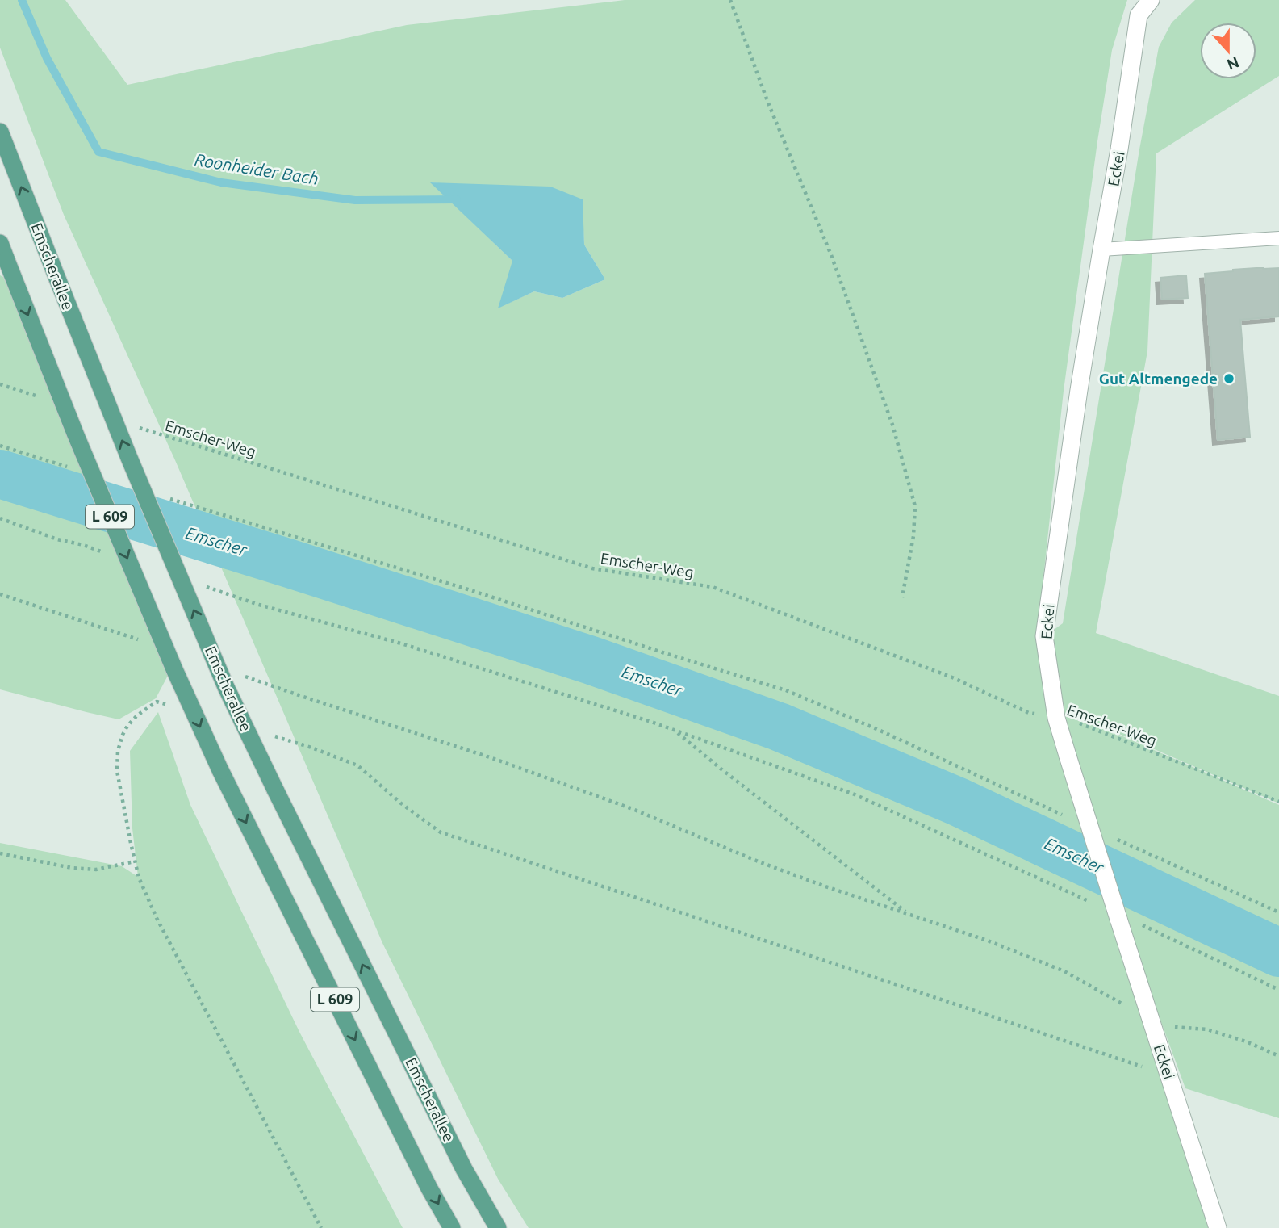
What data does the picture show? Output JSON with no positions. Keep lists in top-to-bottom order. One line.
{"streets":{"main road":["Emscherallee","L 609"],"street":["Eckei"],"path":["Emscher-Weg"]},"crossings":[["Eckei","Emscher-Weg"]],"water":["Roonheider Bach","Emscher"],"places":["Gut Altmengede"],"north":"bottom"}
